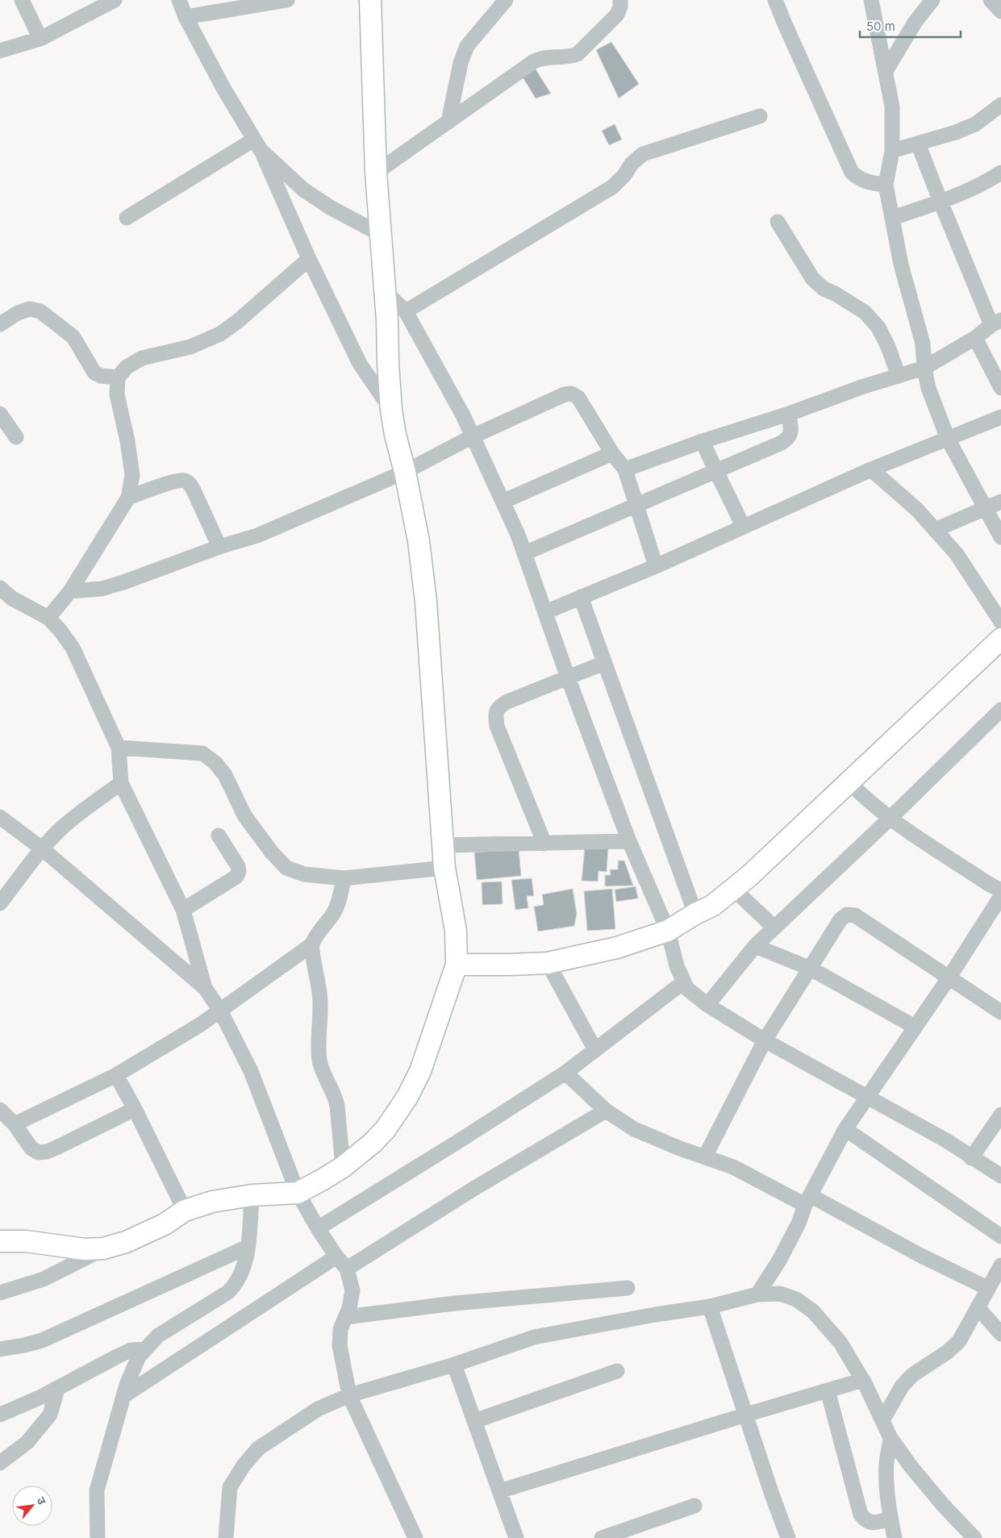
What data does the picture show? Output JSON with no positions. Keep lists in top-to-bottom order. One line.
{"scale_bar":"50 m","north":"top right"}
